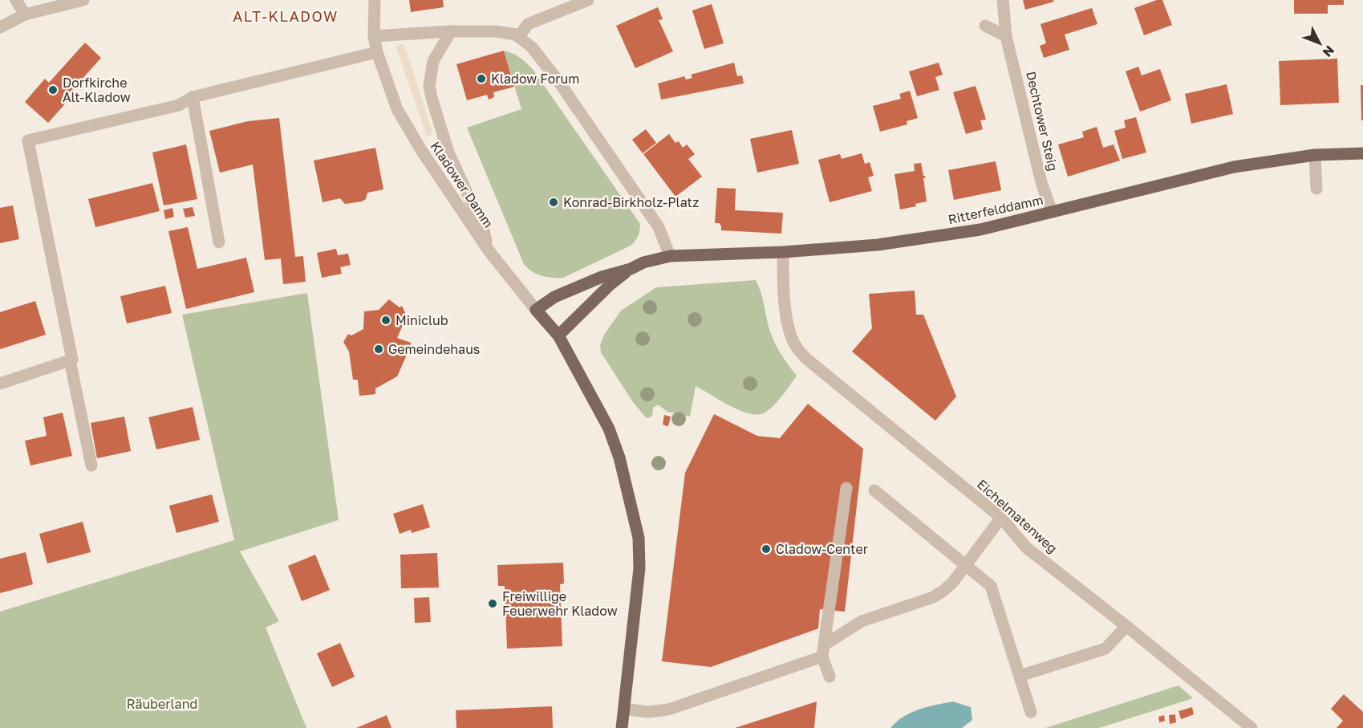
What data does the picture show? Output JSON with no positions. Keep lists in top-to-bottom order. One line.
{"streets":{"main road":["Kladower Damm","Ritterfelddamm"],"street":["Dechtower Steig","Eichelmatenweg"]},"crossings":[["Dechtower Steig","Ritterfelddamm"],["Kladower Damm","Ritterfelddamm"],["Ritterfelddamm","Eichelmatenweg"]],"districts":["ALT-KLADOW"],"parks":["Räuberland"],"places":["Kladow Forum","Dorfkirche Alt-Kladow","Konrad-Birkholz-Platz","Miniclub","Gemeindehaus","Cladow-Center","Freiwillige Feuerwehr Kladow"],"north":"bottom right"}
